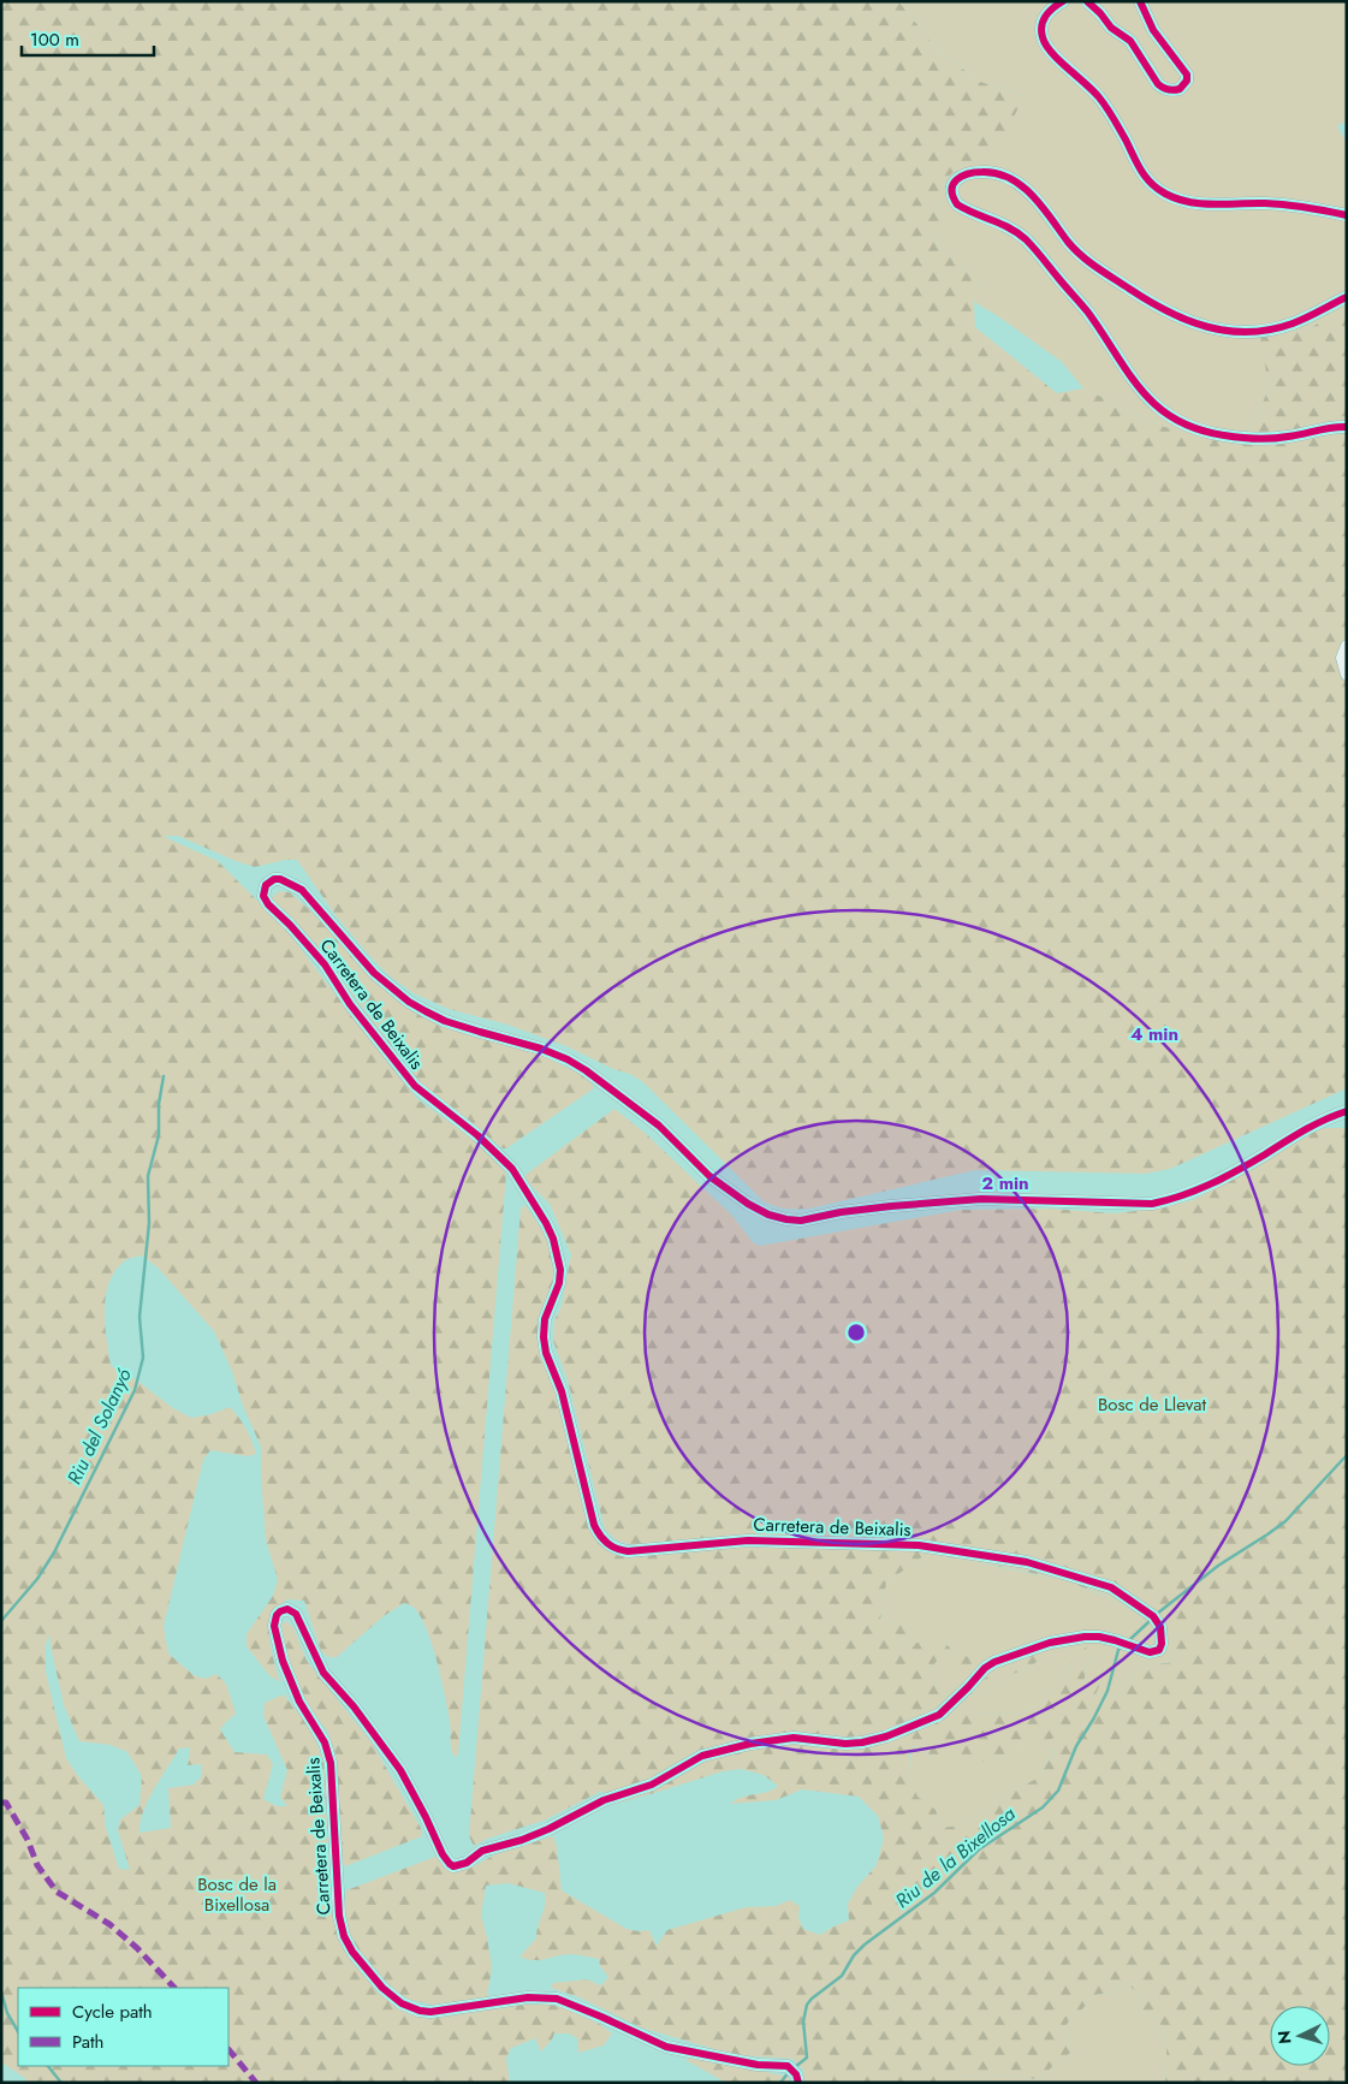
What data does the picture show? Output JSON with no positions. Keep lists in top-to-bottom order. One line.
{"streets":{"main road":["Carretera de Beixalis"]},"water":["Riu del Solanyó","Riu de la Bixellosa"],"parks":["Bosc de Llevat","Bosc de la Bixellosa"],"legend":["Cycle path","Path"],"scale_bar":"100 m","north":"left","rings":["4 min","2 min"]}
